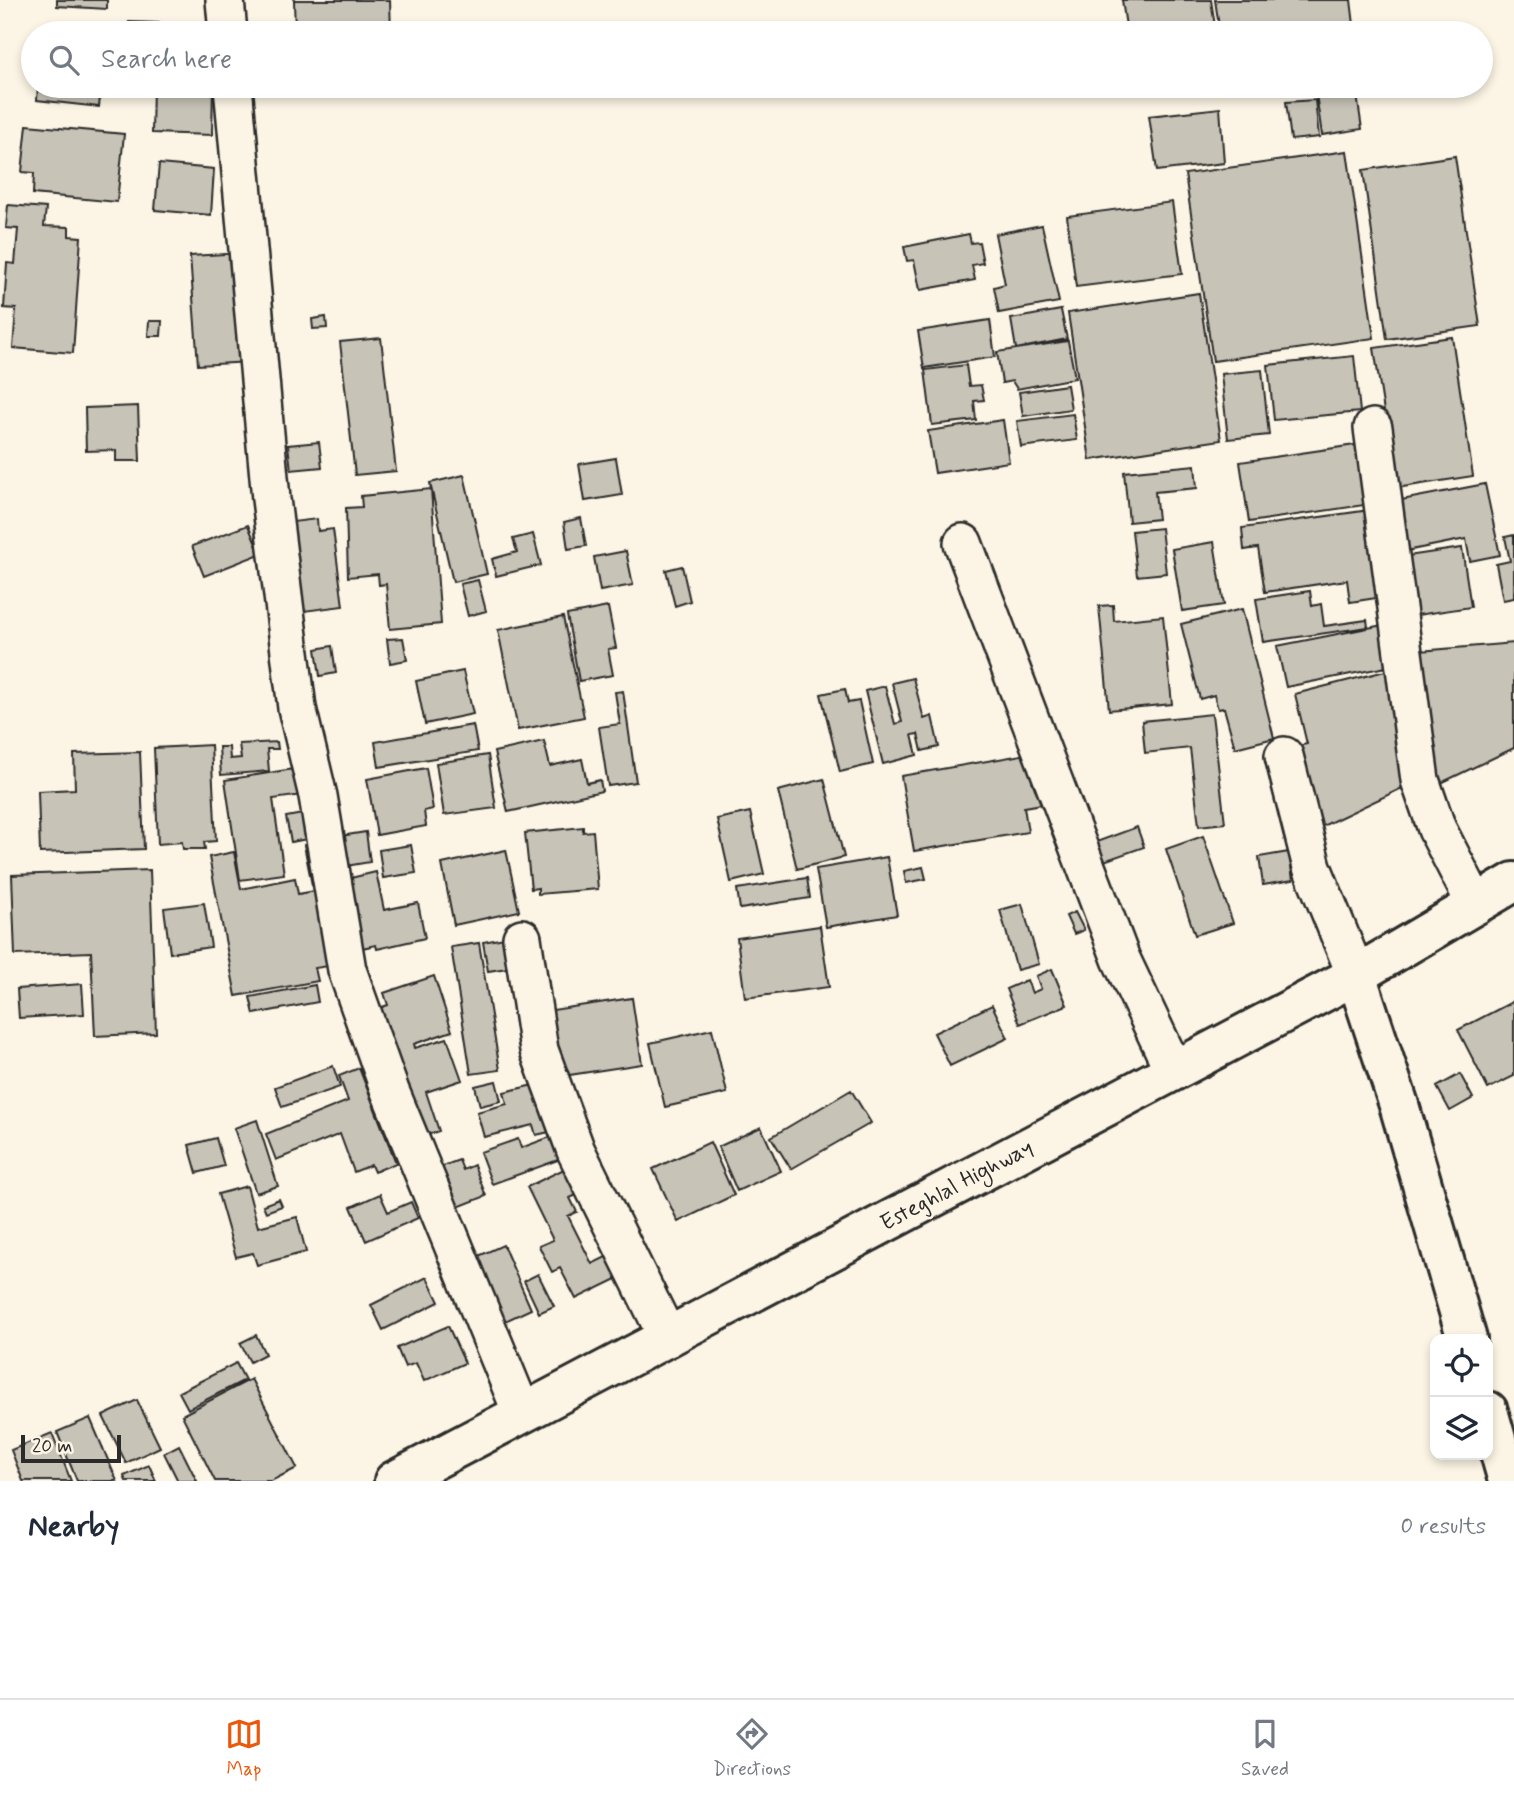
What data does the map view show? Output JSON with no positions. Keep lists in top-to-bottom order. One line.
{"streets":{"main road":["Esteghlal Highway"]},"scale_bar":"20 m","page":{"search":"Search here","scale":"20 m","heading":["Nearby","0 results"],"nav":["Map","Directions","Saved"]}}
